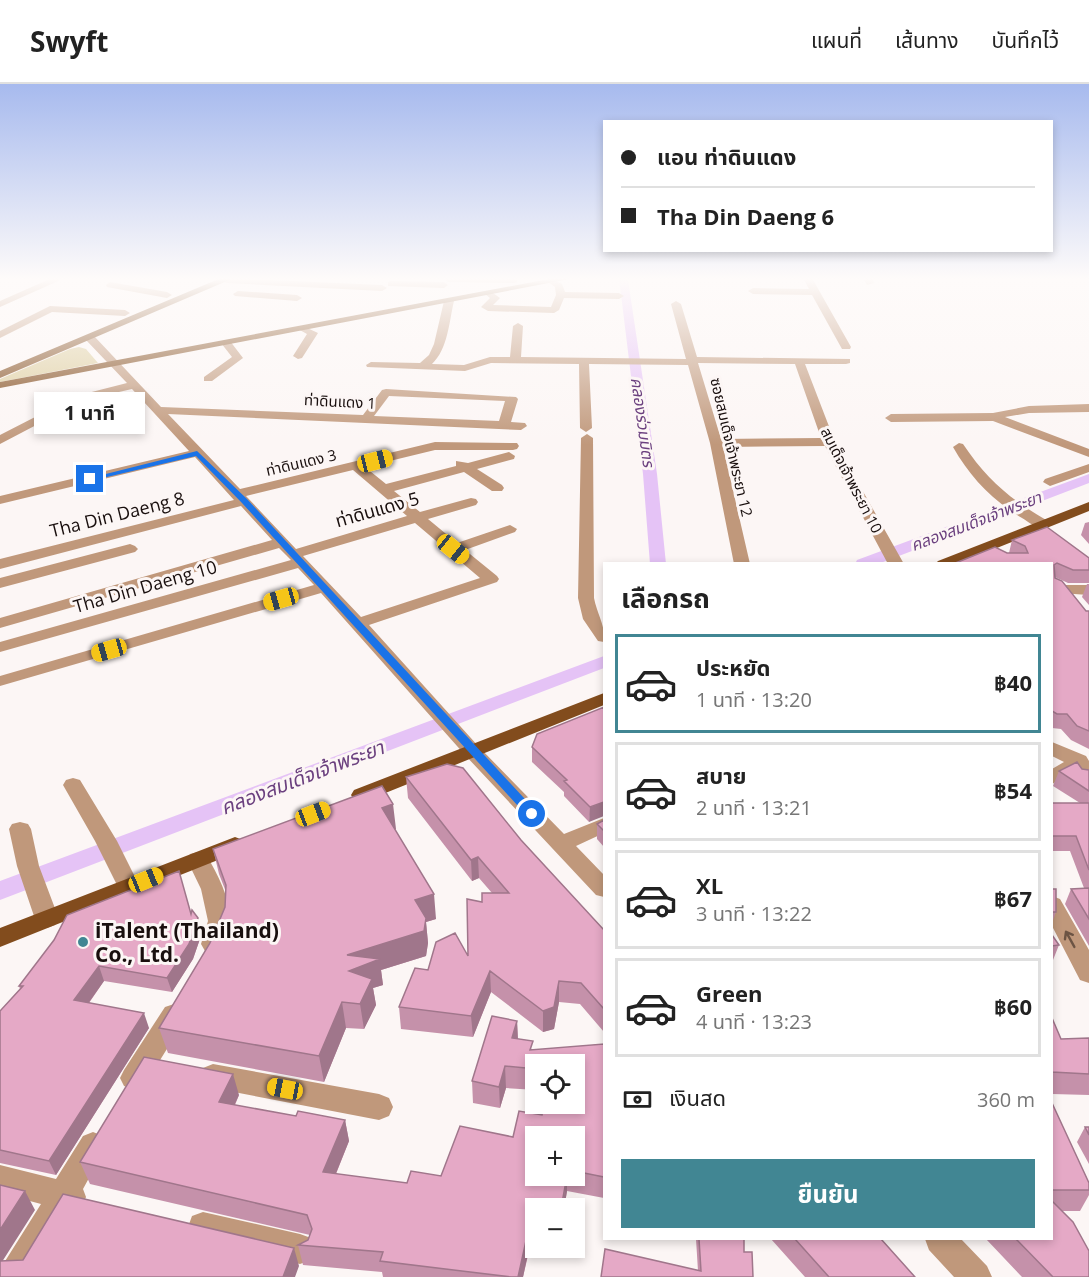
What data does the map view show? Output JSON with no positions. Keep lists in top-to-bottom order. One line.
{"streets":{"street":["ท่าดินแดง 1","ซอยสมเด็จเจ้าพระยา 12","ท่าดินแดง 3","สมเด็จเจ้าพระยา 10","ท่าดินแดง 5","Tha Din Daeng 8","Tha Din Daeng 10"]},"crossings":[["ท่าดินแดง 3","Tha Din Daeng 8"],["ท่าดินแดง 5","Tha Din Daeng 10"]],"water":["คลองร่วมมิตร","คลองสมเด็จเจ้าพระยา"],"places":["iTalent (Thailand) Co., Ltd."],"page":{"header":"Swyft","nav":["แผนที่","เส้นทาง","บันทึกไว้"],"banner":["แอน ท่าดินแดง","Tha Din Daeng 6"],"bubble":"1 นาที","heading":"เลือกรถ","list":[{"name":"ประหยัด","note":"1 นาที · 13:20","value":"฿40"},{"name":"สบาย","note":"2 นาที · 13:21","value":"฿54"},{"name":"XL","note":"3 นาที · 13:22","value":"฿67"},{"name":"Green","note":"4 นาที · 13:23","value":"฿60"}],"map_buttons":["+","−"],"pay":["เงินสด","360 m"],"buttons":"ยืนยัน"}}
